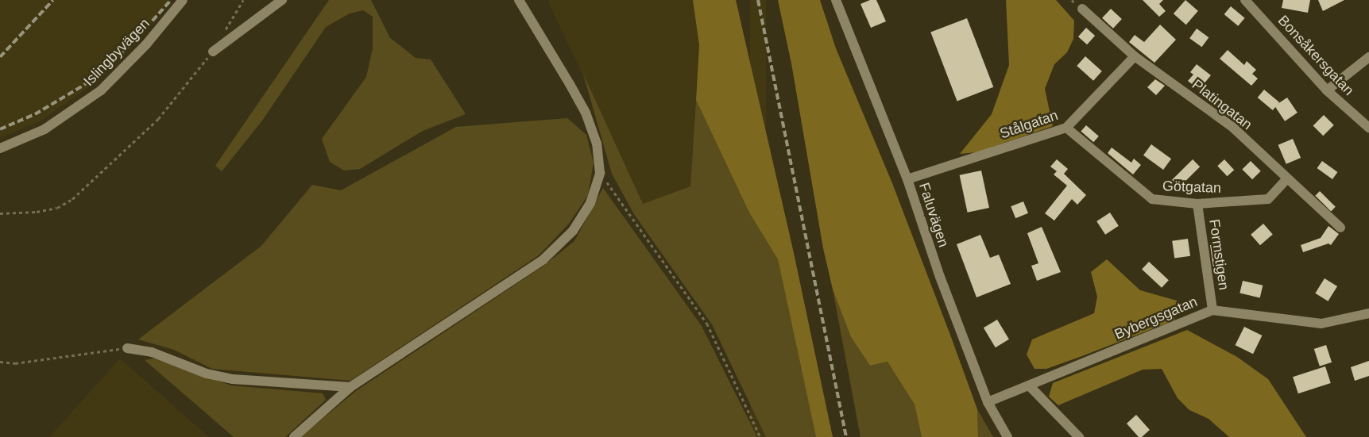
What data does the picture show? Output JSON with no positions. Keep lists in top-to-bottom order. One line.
{"streets":{"street":["Islingbyvägen","Bonsåkersgatan","Platingatan","Stålgatan","Götgatan","Faluvägen","Formstigen","Bybergsgatan"]},"crossings":[["Platingatan","Stålgatan"],["Platingatan","Götgatan"],["Stålgatan","Götgatan"],["Stålgatan","Faluvägen"],["Götgatan","Formstigen"],["Formstigen","Bybergsgatan"]]}
